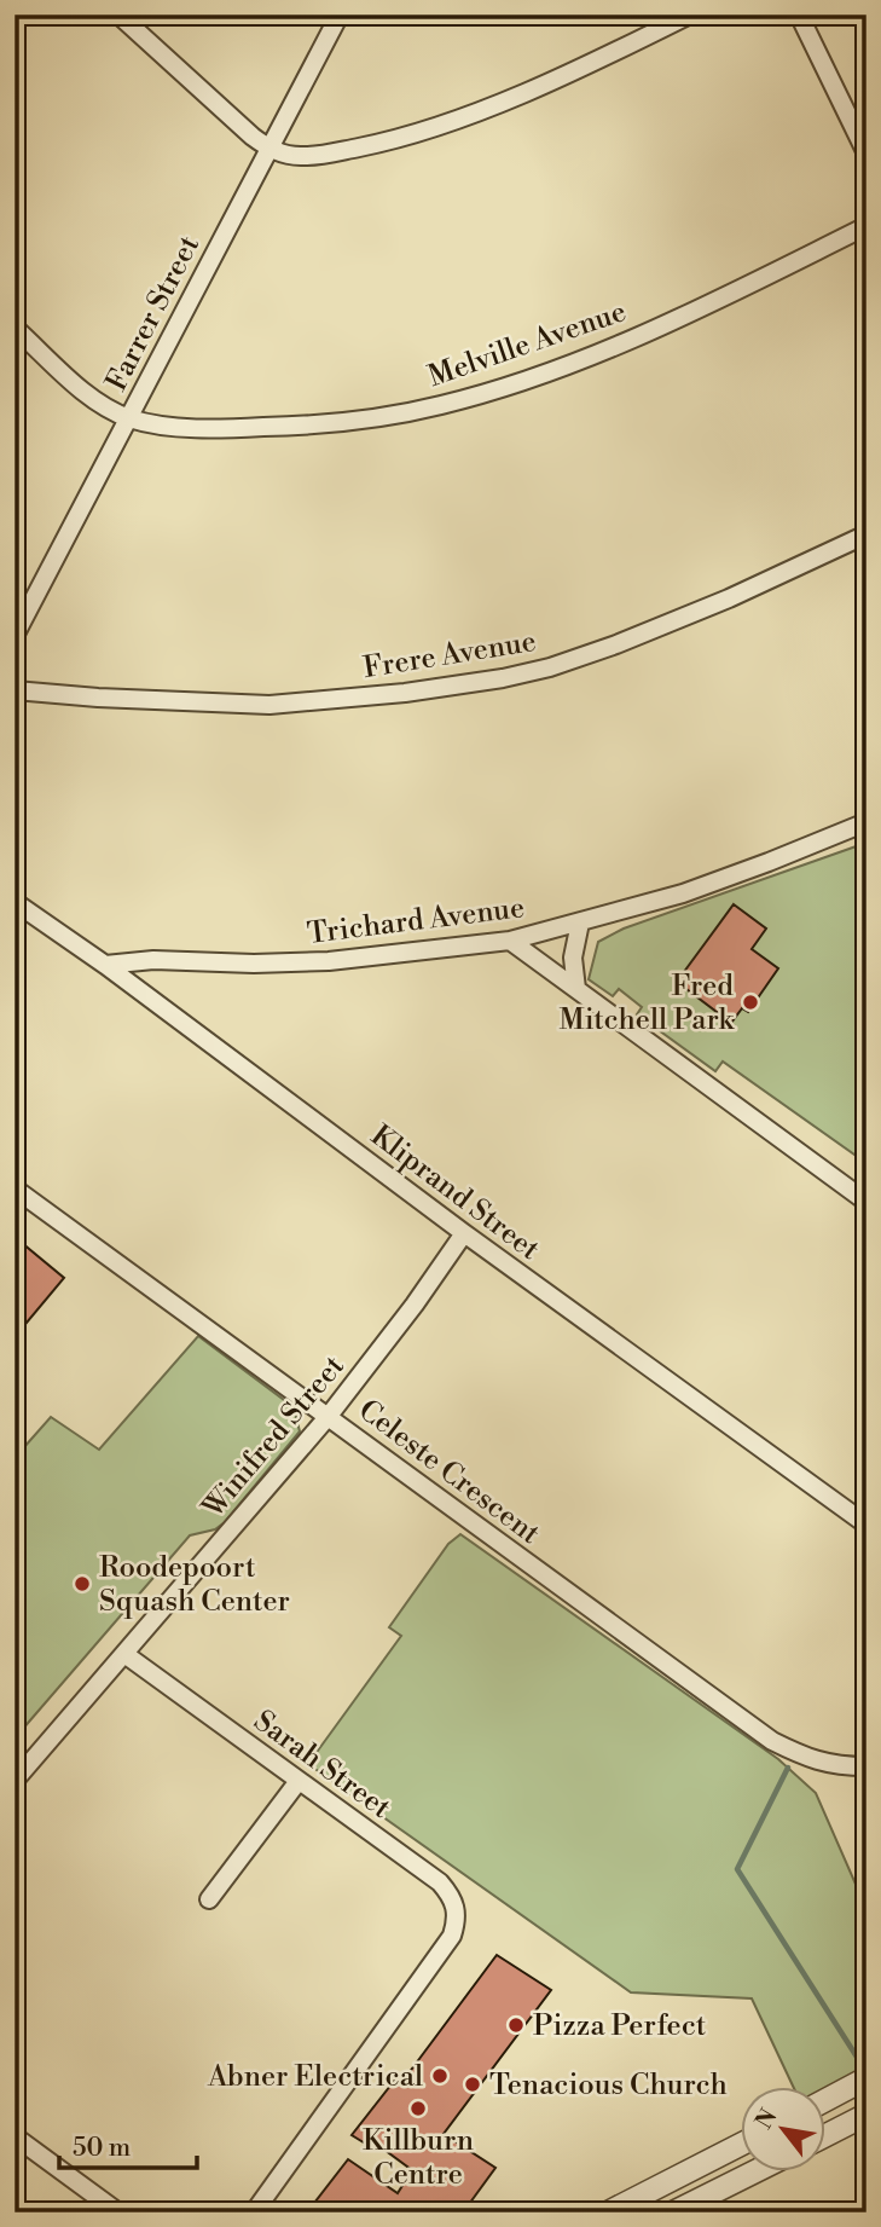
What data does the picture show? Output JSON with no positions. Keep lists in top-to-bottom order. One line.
{"streets":{"street":["Farrer Street","Melville Avenue","Frere Avenue","Trichard Avenue","Kliprand Street","Winifred Street","Celeste Crescent","Sarah Street"]},"crossings":[["Farrer Street","Melville Avenue"],["Trichard Avenue","Kliprand Street"],["Kliprand Street","Winifred Street"],["Winifred Street","Celeste Crescent"],["Winifred Street","Sarah Street"]],"places":["Fred Mitchell Park","Roodepoort Squash Center","Pizza Perfect","Abner Electrical","Tenacious Church","Killburn Centre"],"scale_bar":"50 m","north":"top left"}
